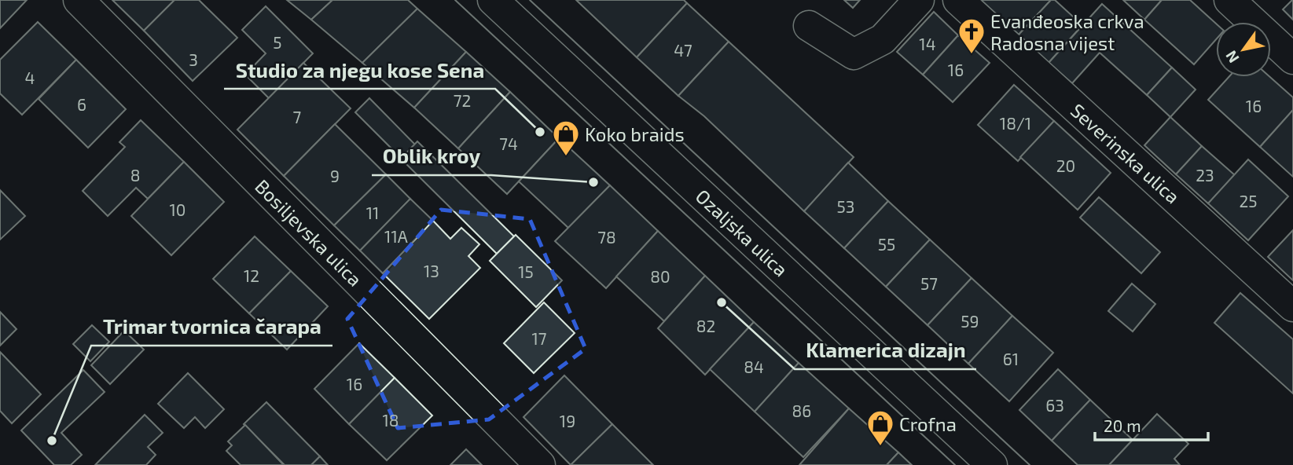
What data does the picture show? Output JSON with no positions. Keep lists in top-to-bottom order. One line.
{"streets":{"street":["Severinska ulica","Bosiljevska ulica","Ozaljska ulica"]},"places":{"church":["Evanđeoska crkva Radosna vijest"],"other":["Studio za njegu kose Sena","Oblik kroy","Klamerica dizajn","Trimar tvornica čarapa"],"shop":["Koko braids","Crofna"]},"house_numbers":["5","14","47","3","16","4","72","6","16","7","18/1","74","20","8","23","9","25","53","10","11","11A","78","55","13","15","12","80","57","59","82","17","61","84","16","63","86","18","19"],"scale_bar":"20 m","north":"bottom left"}
